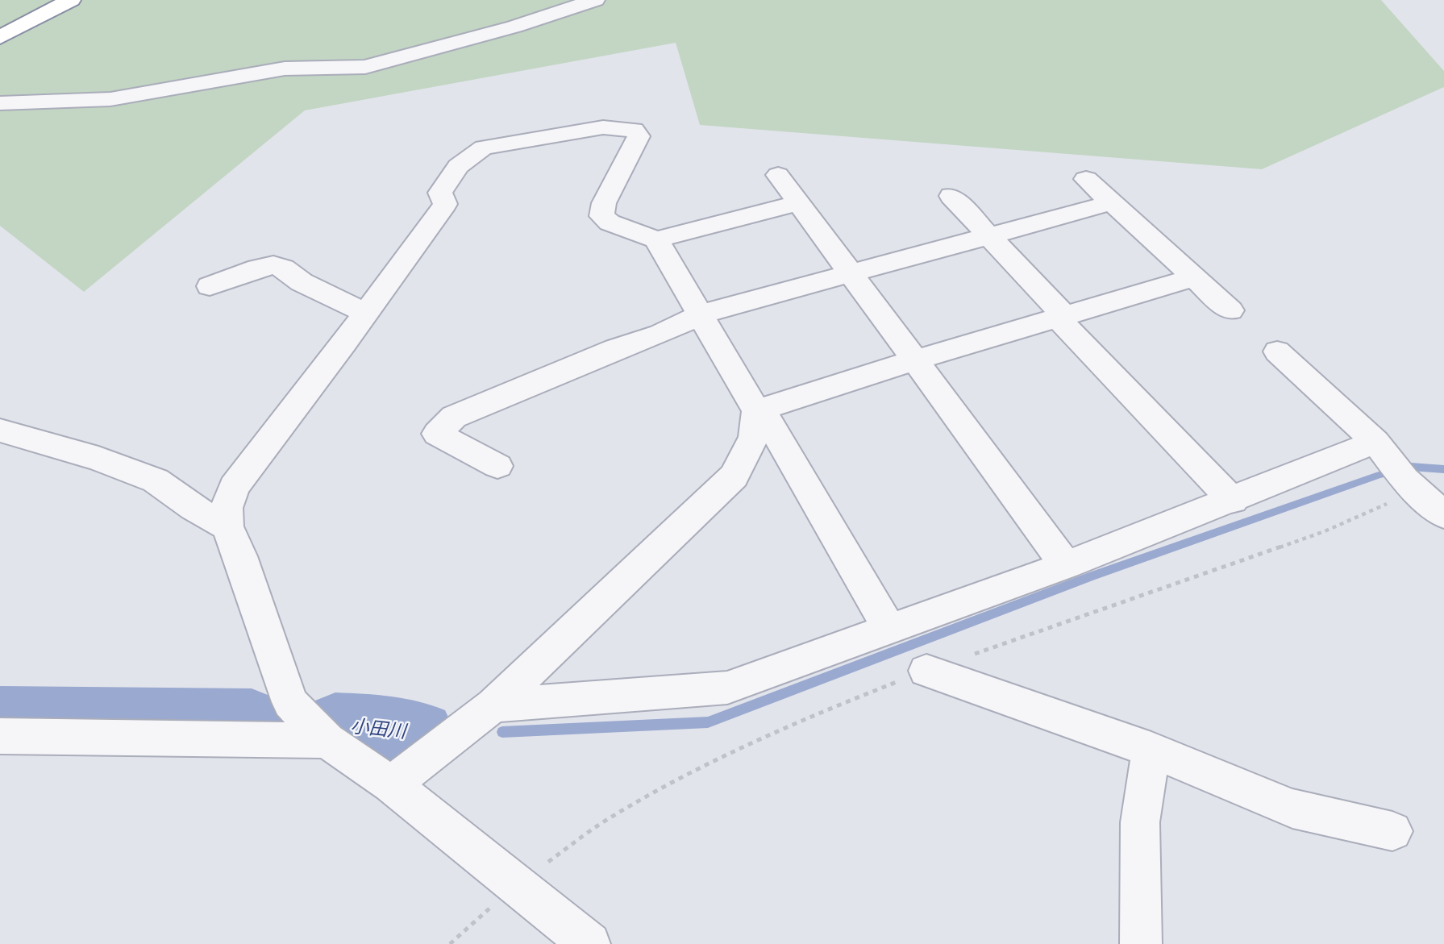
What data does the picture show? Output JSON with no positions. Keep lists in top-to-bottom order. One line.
{"water":["小田川"]}
